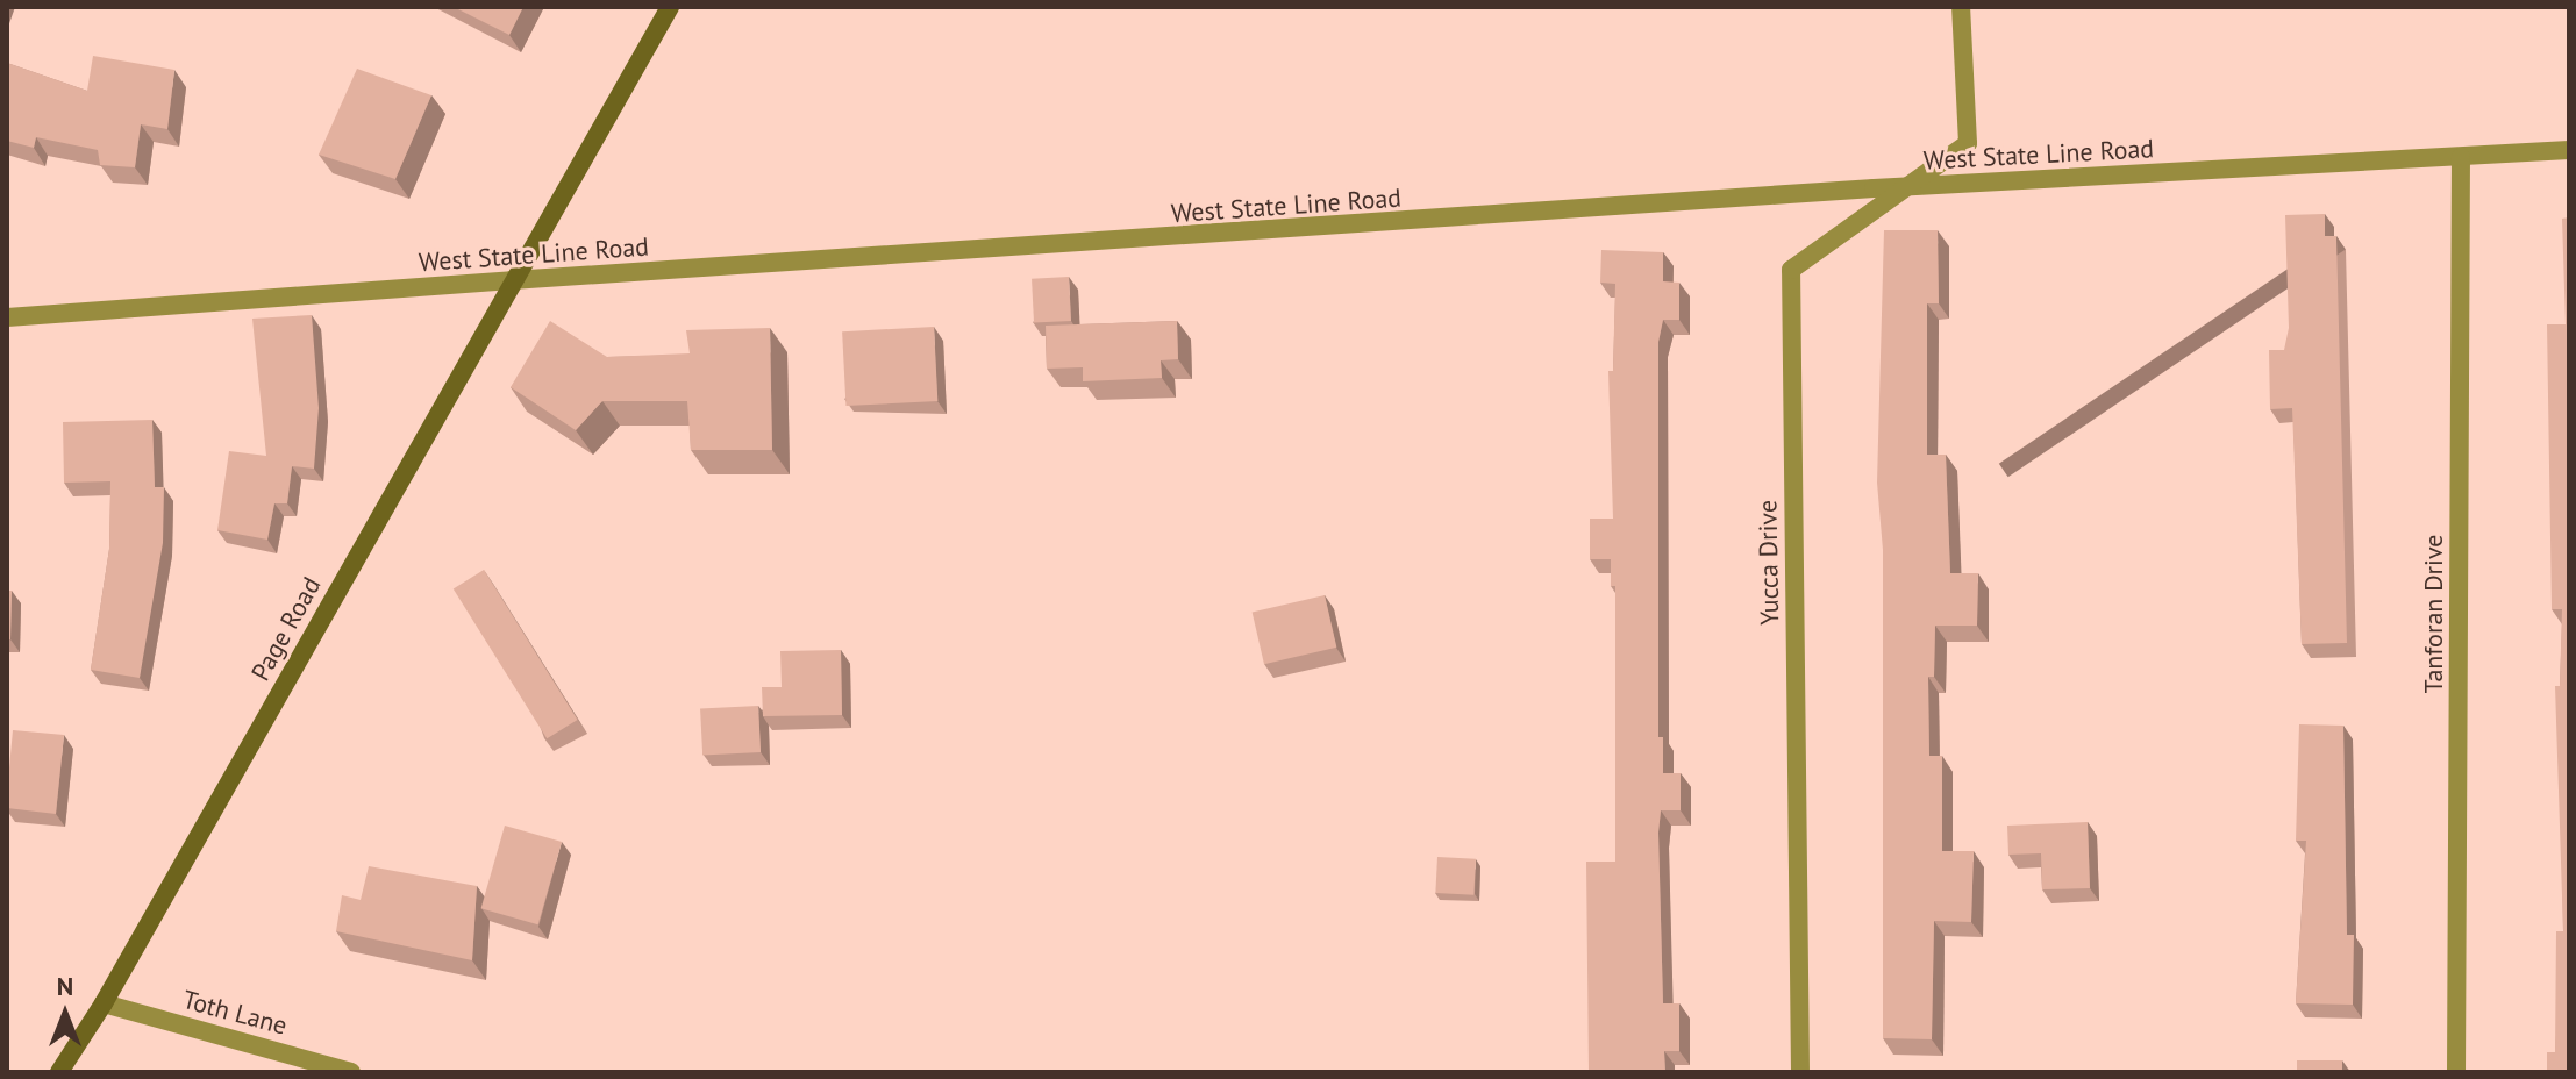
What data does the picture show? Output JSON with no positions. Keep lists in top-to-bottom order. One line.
{"streets":{"main road":["Page Road"],"street":["West State Line Road","Yucca Drive","Tanforan Drive","Toth Lane"]},"crossings":[["West State Line Road","Yucca Drive"],["West State Line Road","Tanforan Drive"],["West State Line Road","Page Road"],["Page Road","Toth Lane"]],"north":"top"}
